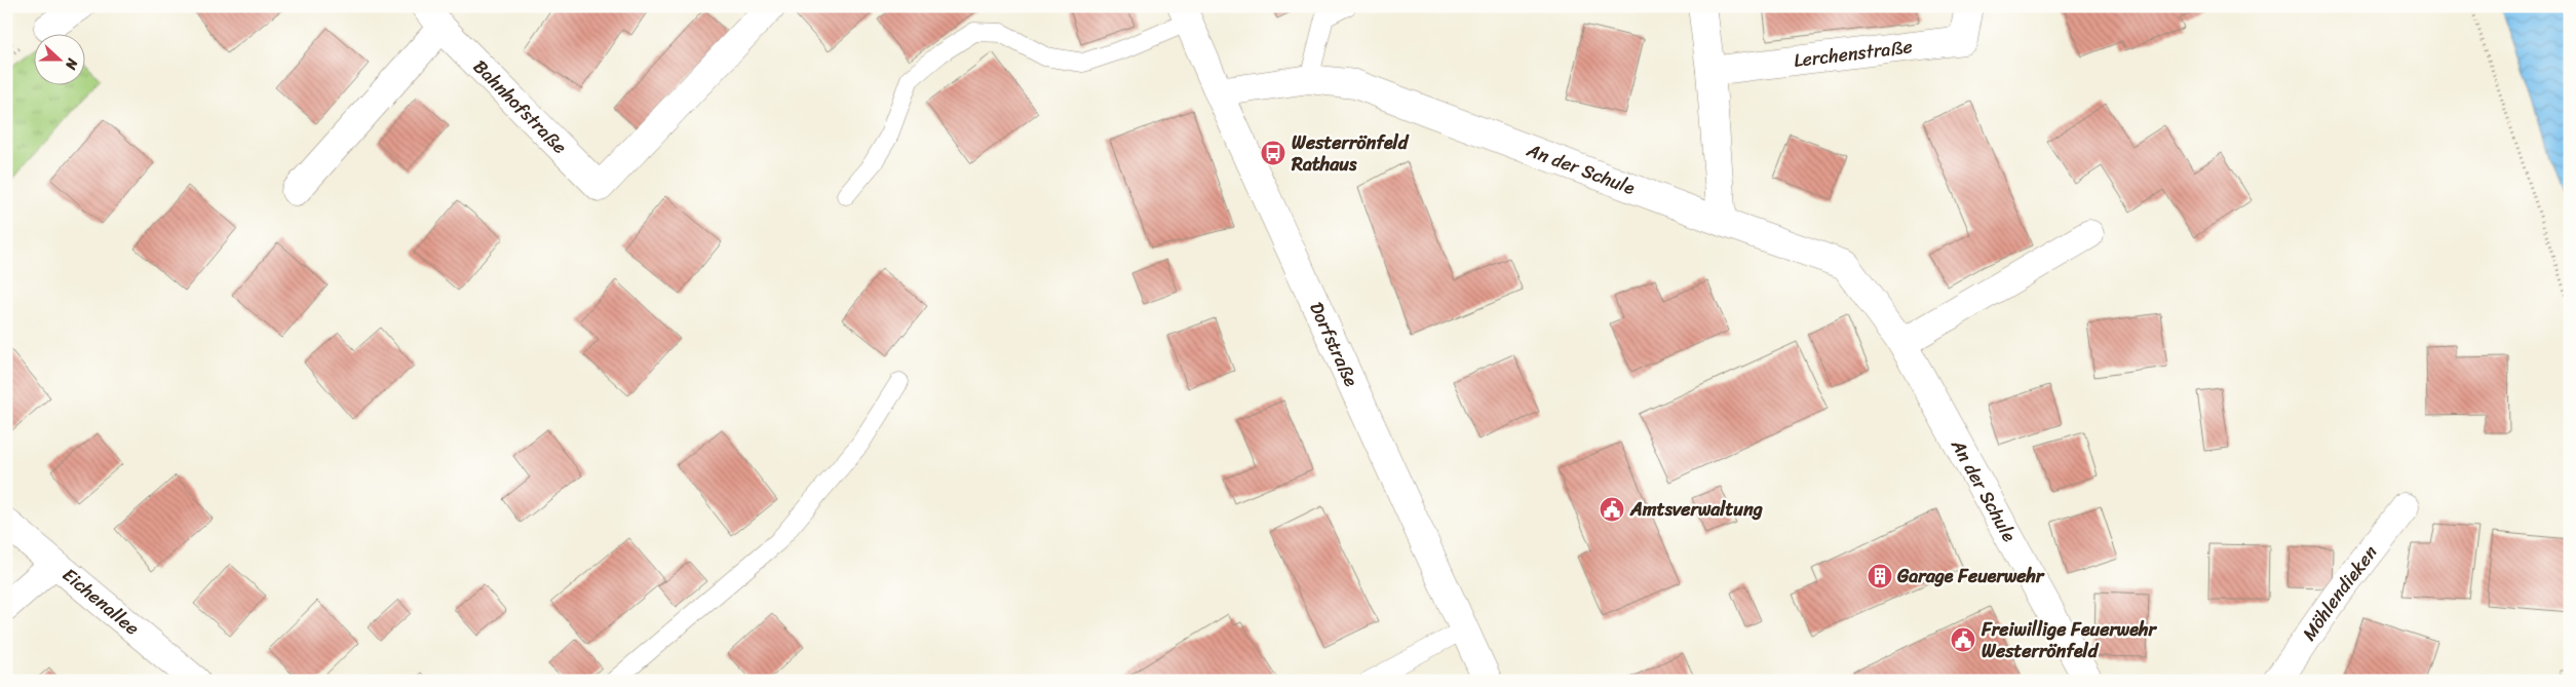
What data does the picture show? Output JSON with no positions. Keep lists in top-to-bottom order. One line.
{"streets":{"street":["Lerchenstraße","Bahnhofstraße","An der Schule","Dorfstraße","Möhlendieken","Eichenallee"]},"crossings":[["An der Schule","Dorfstraße"]],"places":{"bus stop":["Westerrönfeld Rathaus"],"public building":["Amtsverwaltung","Freiwillige Feuerwehr Westerrönfeld"],"building":["Garage Feuerwehr"]},"north":"right"}
